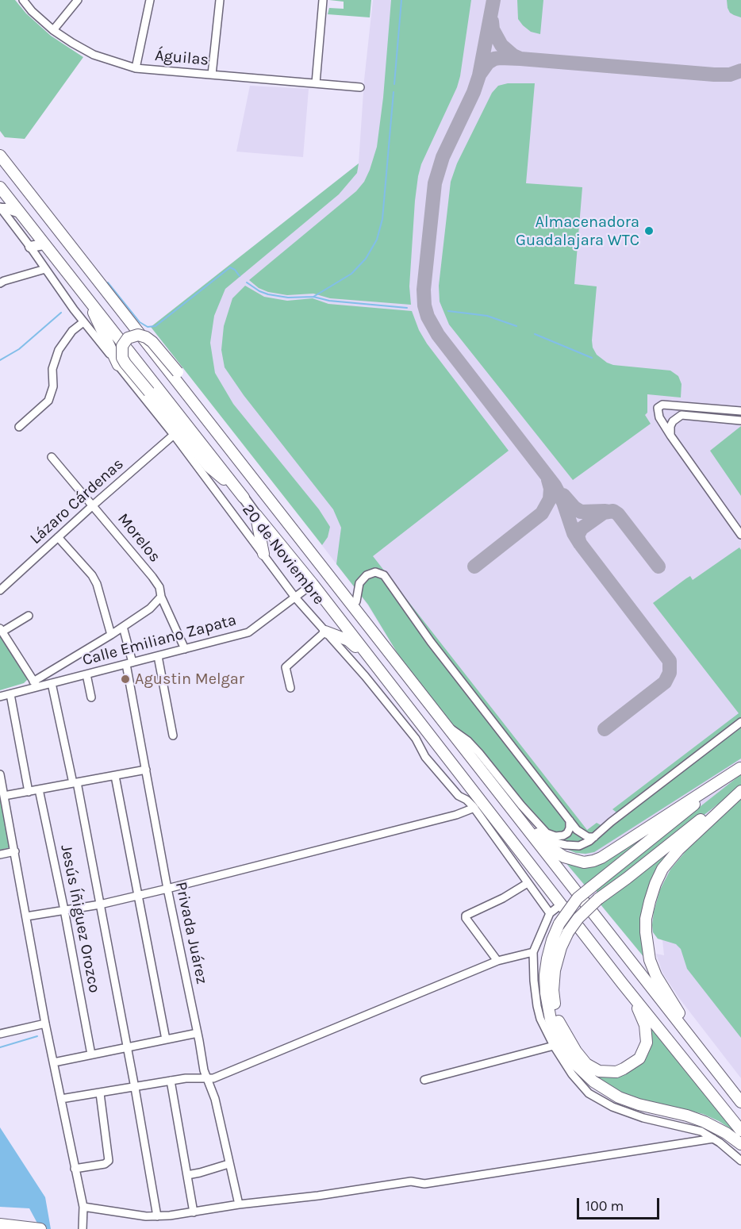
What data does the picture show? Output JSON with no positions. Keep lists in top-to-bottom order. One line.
{"streets":{"street":["Águilas","Lázaro Cárdenas","Morelos","20 de Noviembre","Calle Emiliano Zapata","Jesús Íñiguez Orozco","Privada Juárez"]},"crossings":[["Lázaro Cárdenas","Morelos"],["Lázaro Cárdenas","20 de Noviembre"],["Morelos","Calle Emiliano Zapata"],["20 de Noviembre","Calle Emiliano Zapata"],["Calle Emiliano Zapata","Privada Juárez"]],"places":["Almacenadora Guadalajara WTC","Agustin Melgar"],"scale_bar":"100 m"}
